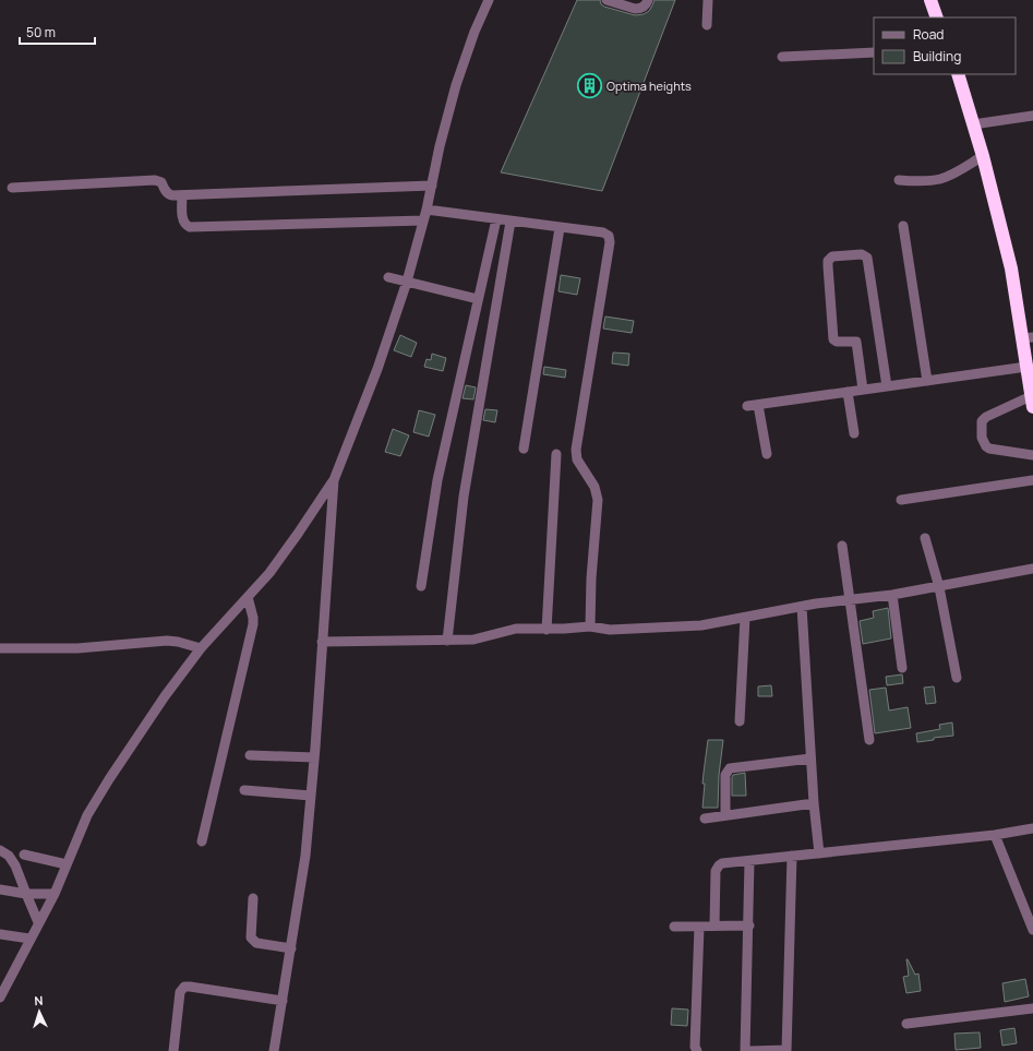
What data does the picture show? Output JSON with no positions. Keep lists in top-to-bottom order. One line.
{"places":{"building":["Optima heights"]},"legend":["Road","Building"],"scale_bar":"50 m","north":"top"}
